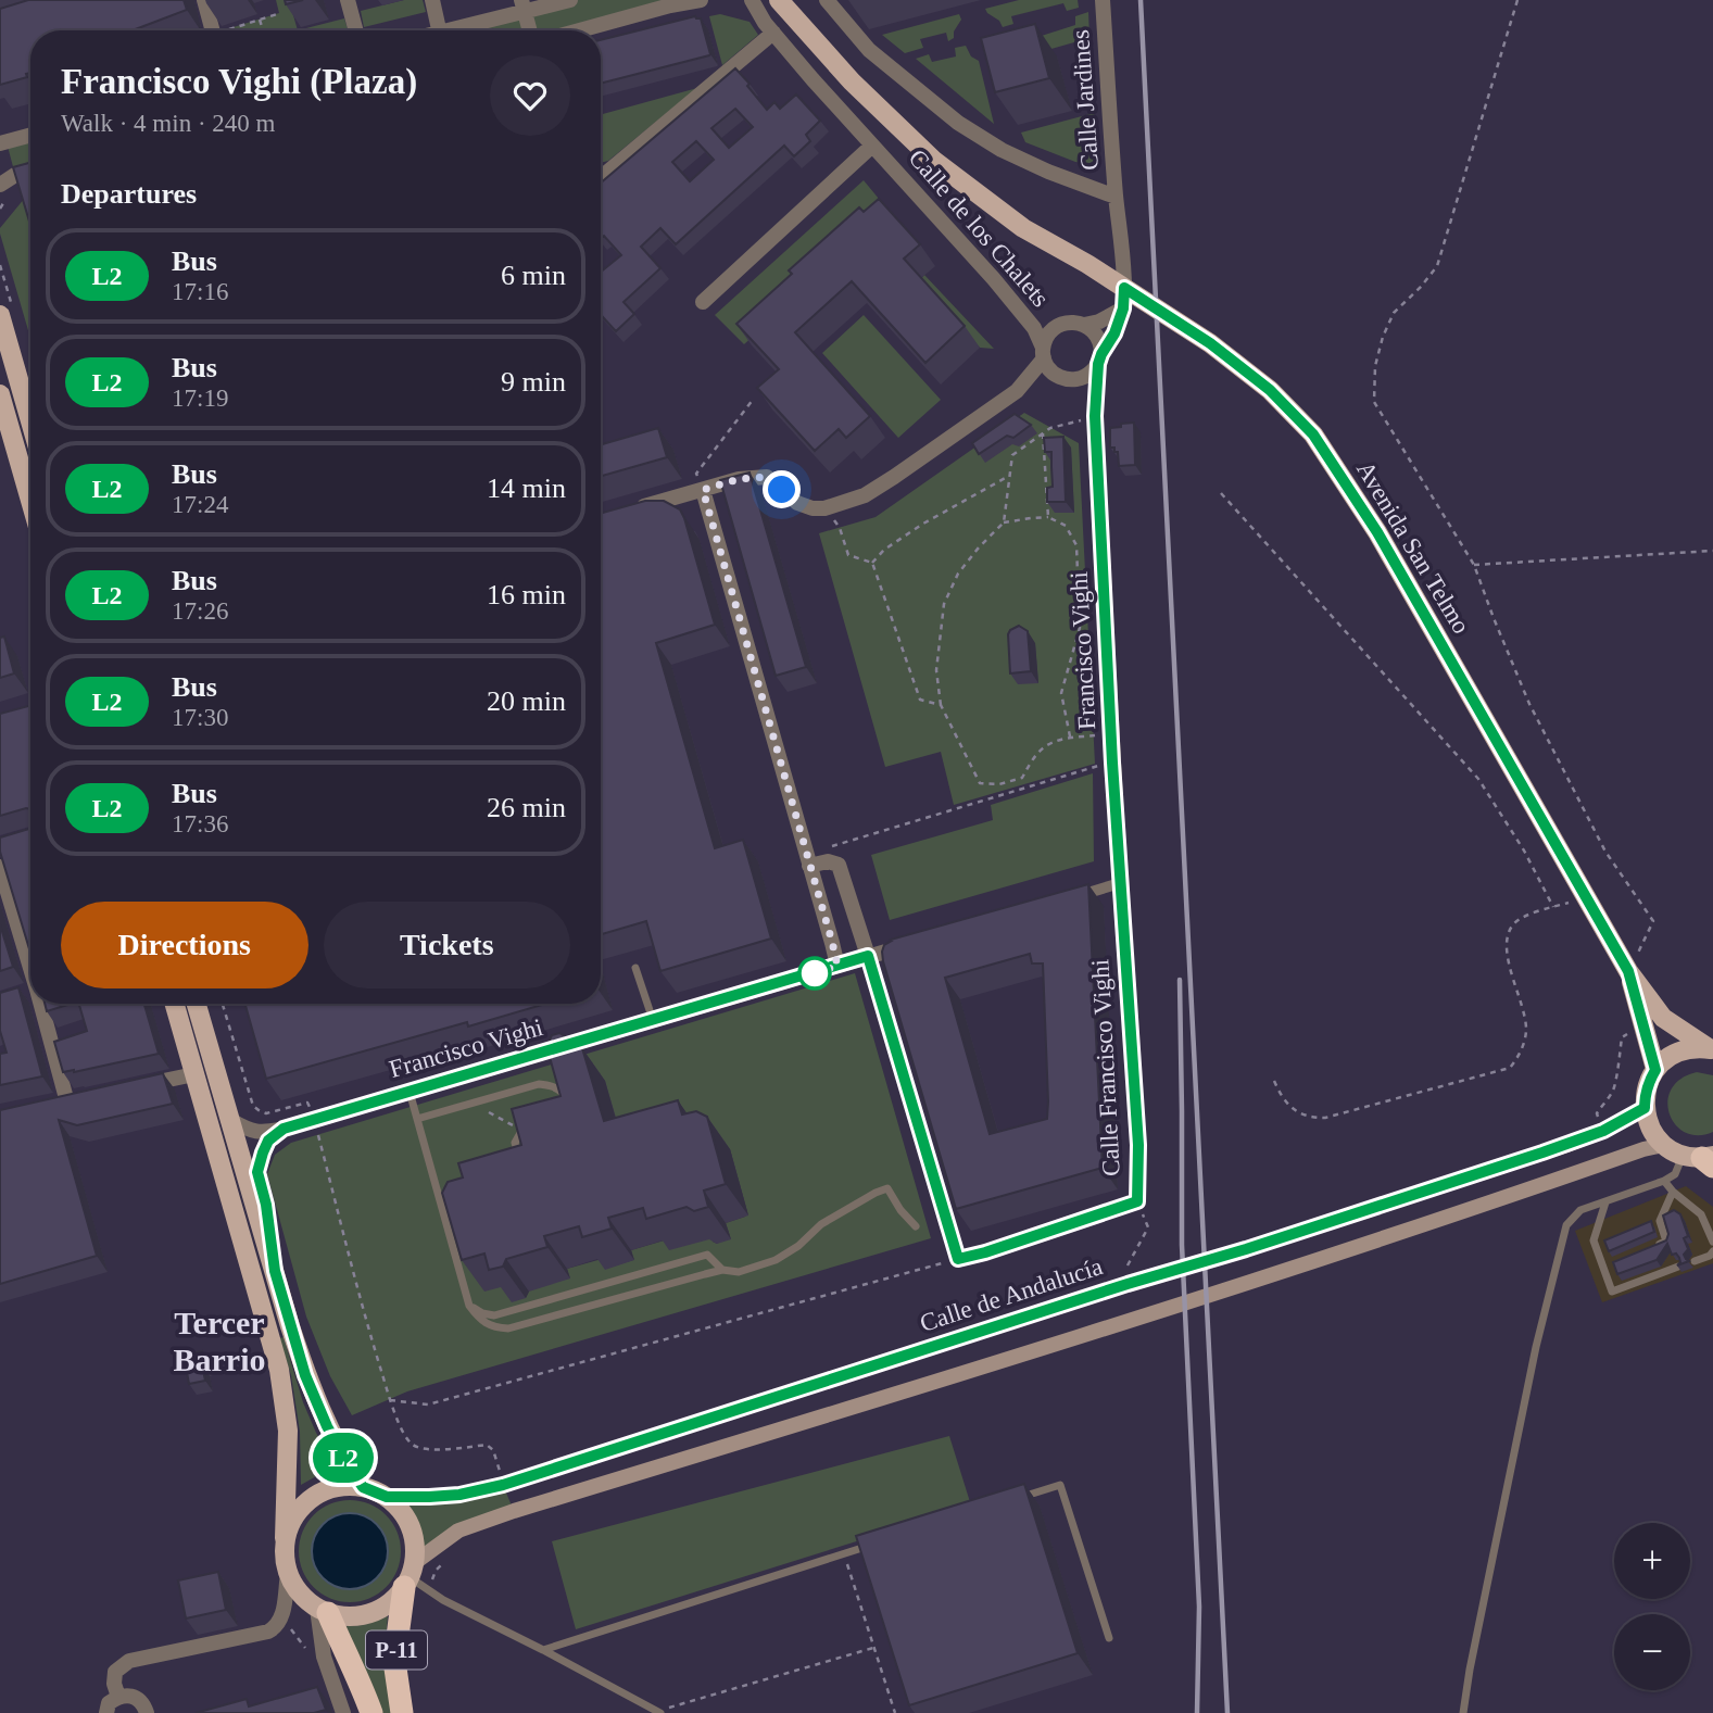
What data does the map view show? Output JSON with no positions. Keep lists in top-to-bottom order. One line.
{"streets":{"highway":["P-11"],"main road":["Avenida San Telmo","Calle de Andalucía"],"street":["Calle Jardines","Calle de los Chalets","Francisco Vighi","Calle Francisco Vighi"]},"crossings":[["Calle de los Chalets","Francisco Vighi"],["Francisco Vighi","Calle Francisco Vighi"],["Calle de Andalucía","P-11"]],"districts":["Tercer Barrio"],"lines":["bus line L2"],"page":{"on_map":"L2","heading":[["Francisco Vighi (Plaza)","Walk · 4 min · 240 m"],"Departures"],"list":[{"mark":"L2","name":"Bus","note":"17:16","value":"6 min"},{"mark":"L2","name":"Bus","note":"17:19","value":"9 min"},{"mark":"L2","name":"Bus","note":"17:24","value":"14 min"},{"mark":"L2","name":"Bus","note":"17:26","value":"16 min"},{"mark":"L2","name":"Bus","note":"17:30","value":"20 min"},{"mark":"L2","name":"Bus","note":"17:36","value":"26 min"}],"buttons":["Directions","Tickets"],"map_buttons":["+","−"]}}
